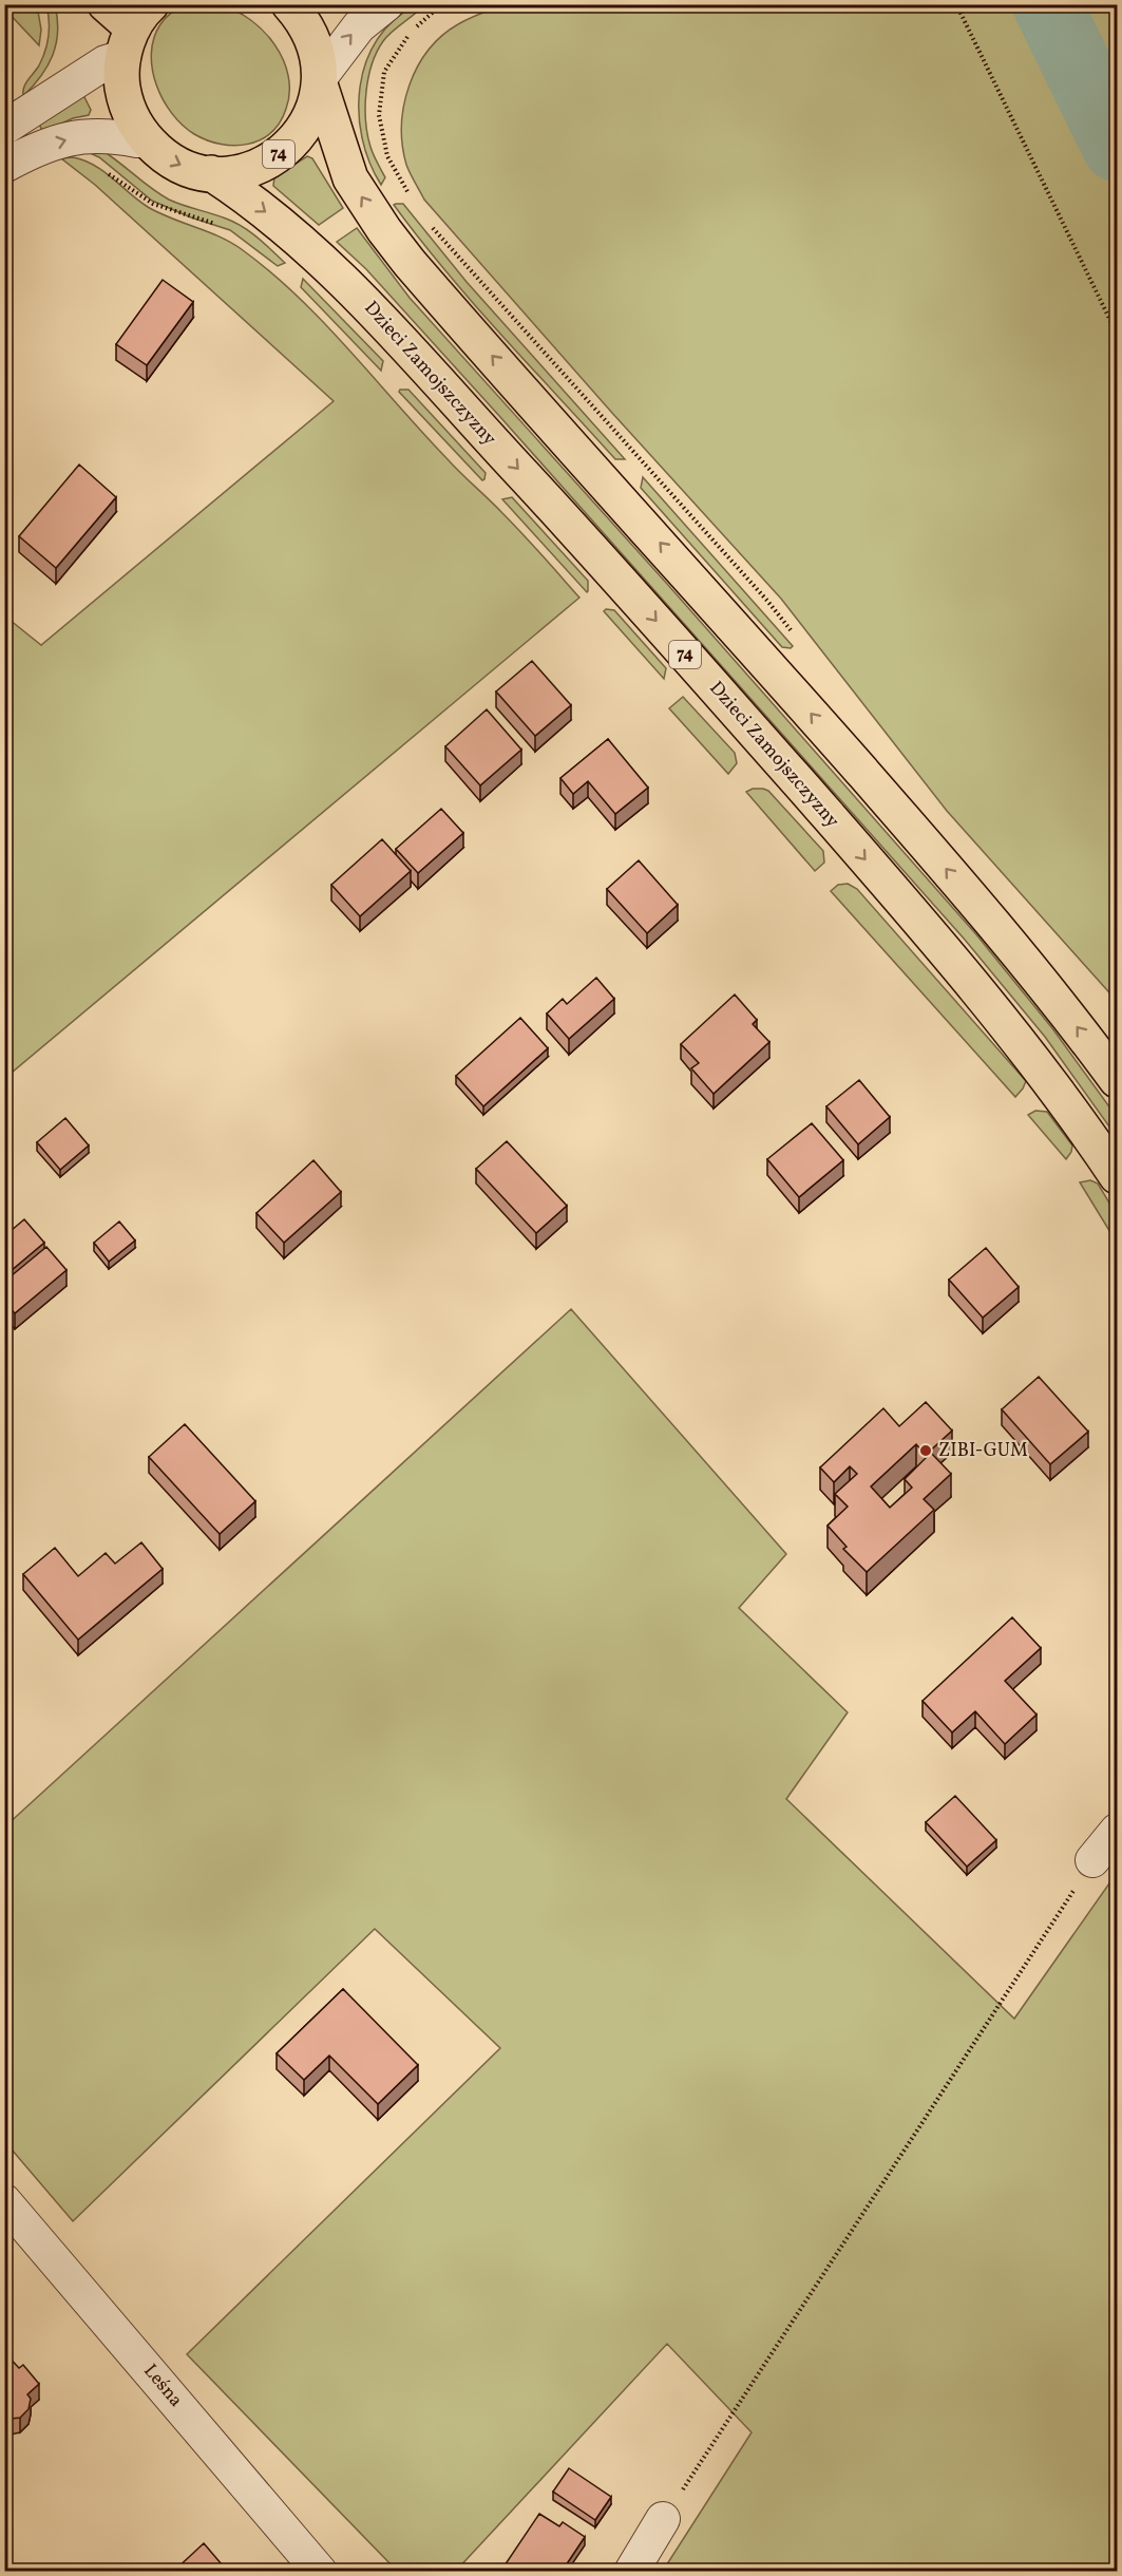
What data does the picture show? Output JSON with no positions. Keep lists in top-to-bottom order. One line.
{"streets":{"main road":["74","Dzieci Zamojszczyzny"],"street":["Leśna"]},"crossings":[["74","Dzieci Zamojszczyzny"]],"places":["ZIBI-GUM"]}
